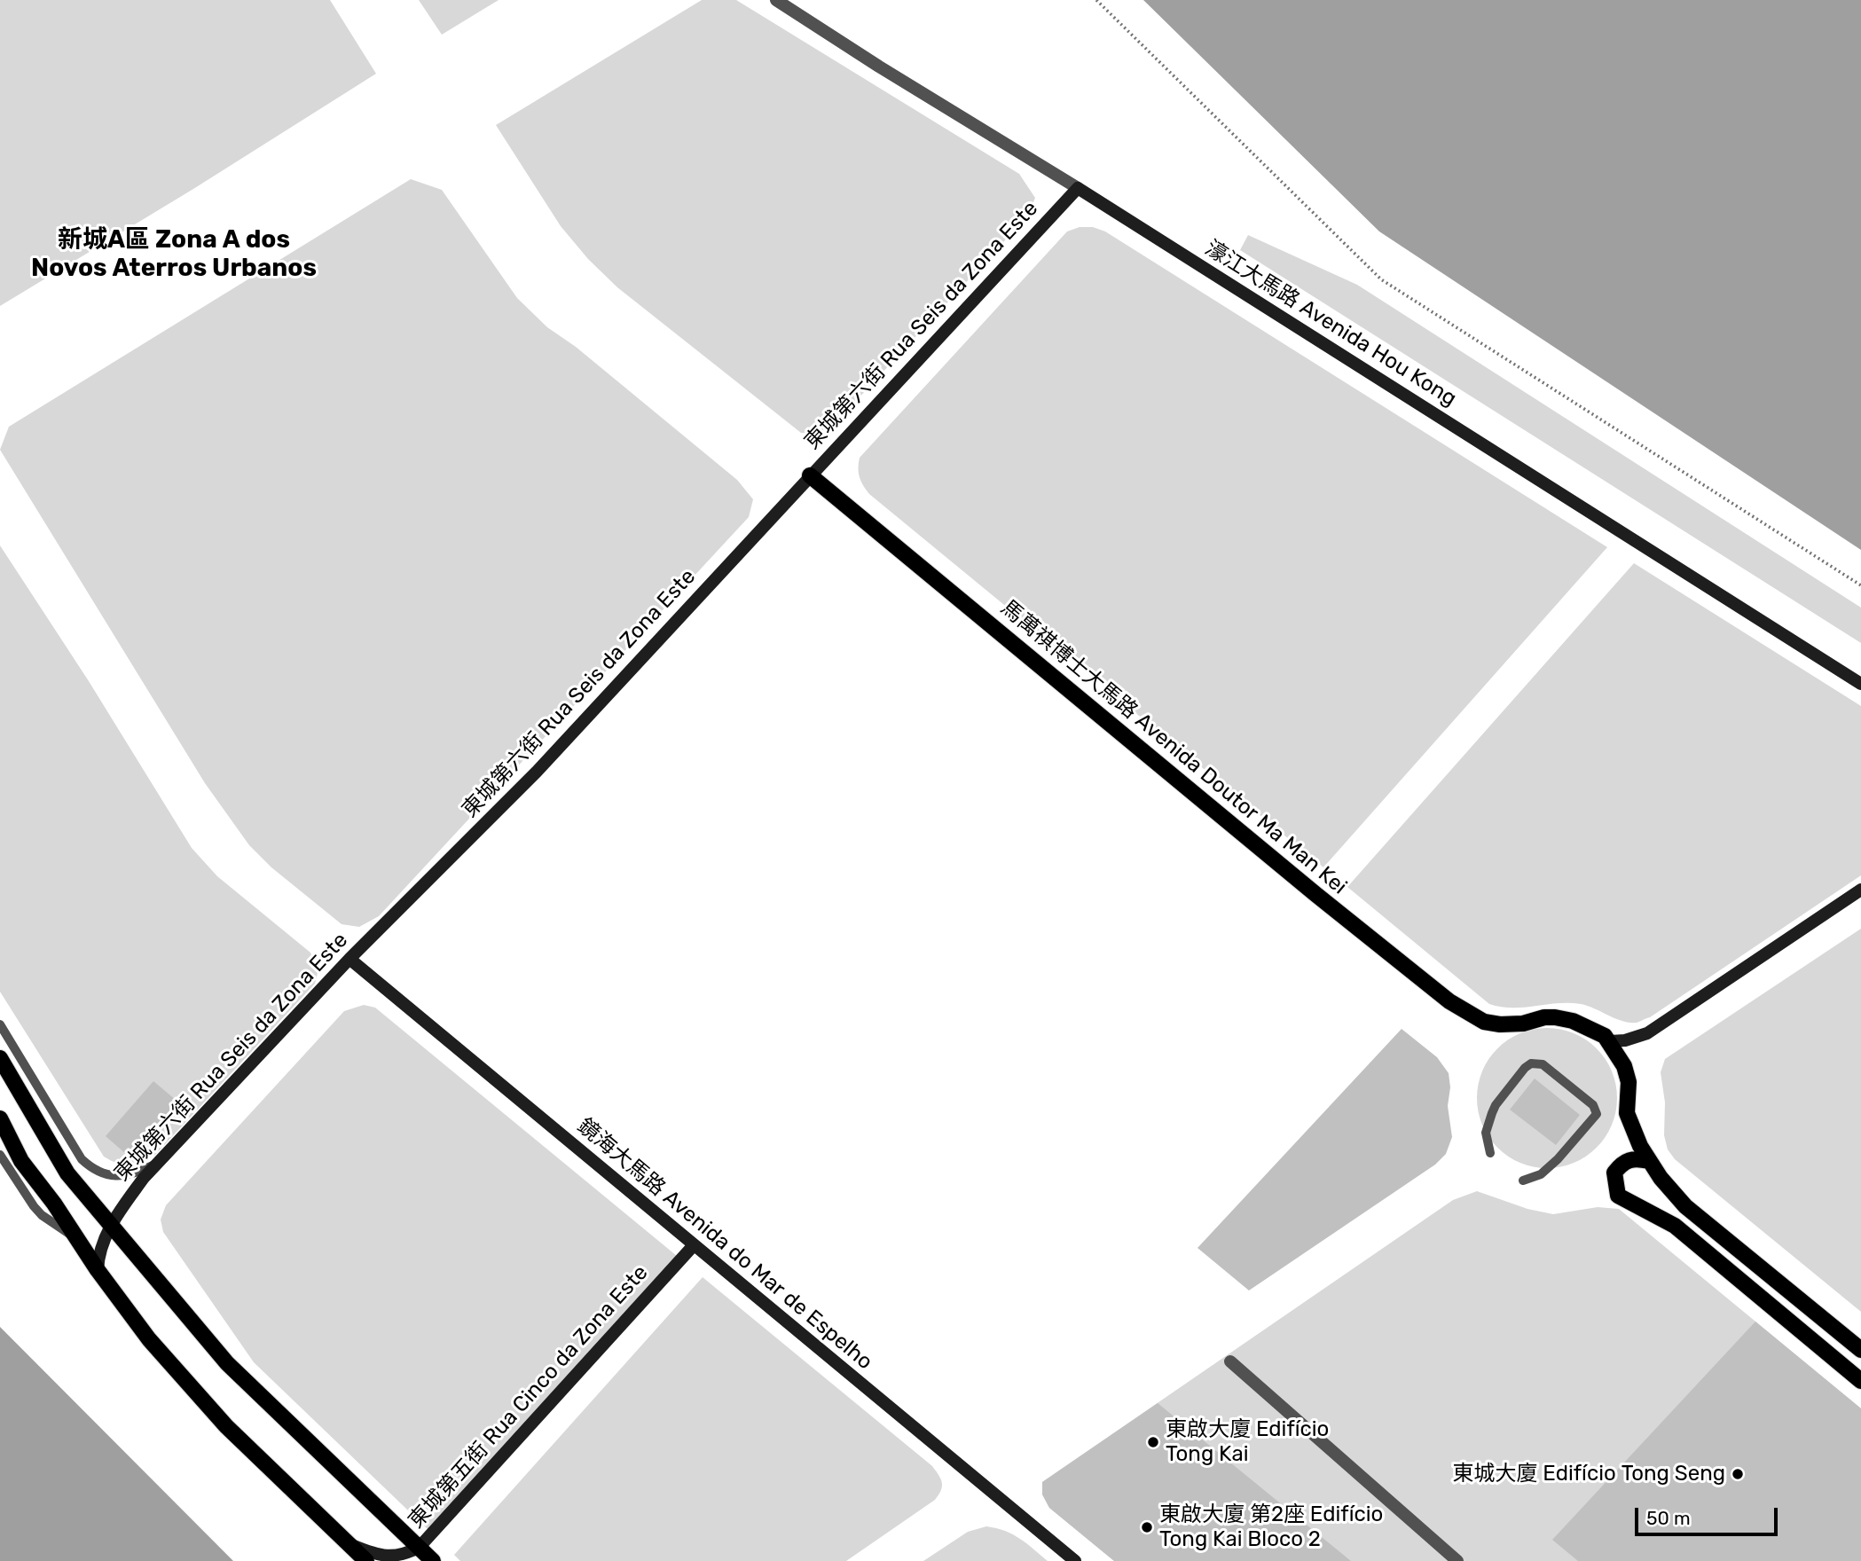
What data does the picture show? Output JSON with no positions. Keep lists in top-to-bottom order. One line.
{"streets":{"main road":["濠江大馬路 Avenida Hou Kong","東城第六街 Rua Seis da Zona Este","馬萬祺博士大馬路 Avenida Doutor Ma Man Kei","鏡海大馬路 Avenida do Mar de Espelho","東城第五街 Rua Cinco da Zona Este"]},"crossings":[["濠江大馬路 Avenida Hou Kong","東城第六街 Rua Seis da Zona Este"],["東城第六街 Rua Seis da Zona Este","馬萬祺博士大馬路 Avenida Doutor Ma Man Kei"],["東城第六街 Rua Seis da Zona Este","鏡海大馬路 Avenida do Mar de Espelho"],["鏡海大馬路 Avenida do Mar de Espelho","東城第五街 Rua Cinco da Zona Este"]],"districts":["新城A區 Zona A dos Novos Aterros Urbanos"],"places":["東啟大廈 Edifício Tong Kai","東城大廈 Edifício Tong Seng","東啟大廈 第2座 Edifício Tong Kai Bloco 2"],"scale_bar":"50 m"}
